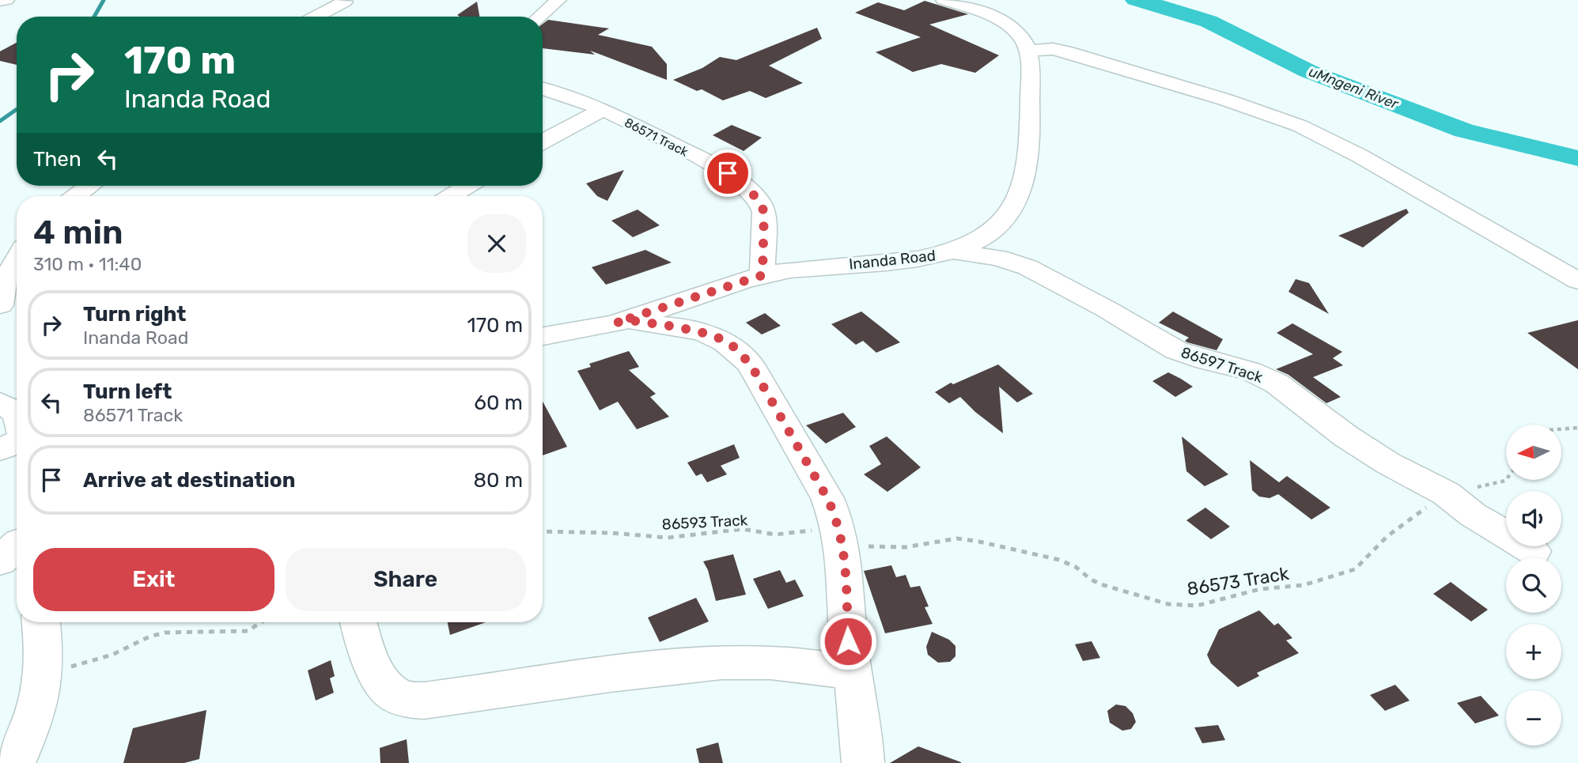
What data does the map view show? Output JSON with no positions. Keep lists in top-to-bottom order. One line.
{"streets":{"street":["86571 Track","Inanda Road","86597 Track"],"path":["86593 Track","86573 Track"]},"crossings":[["86571 Track","Inanda Road"],["Inanda Road","86597 Track"],["86597 Track","86573 Track"],["86593 Track","86573 Track"]],"water":["uMngeni River"],"north":"left","page":{"turn":["170 m","Inanda Road"],"then":"Then","heading":["4 min","310 m · 11:40"],"list":[{"name":"Turn right","note":"Inanda Road","value":"170 m"},{"name":"Turn left","note":"86571 Track","value":"60 m"},{"name":"Arrive at destination","value":"80 m"}],"map_buttons":["+","−"],"buttons":["Exit","Share"]}}
